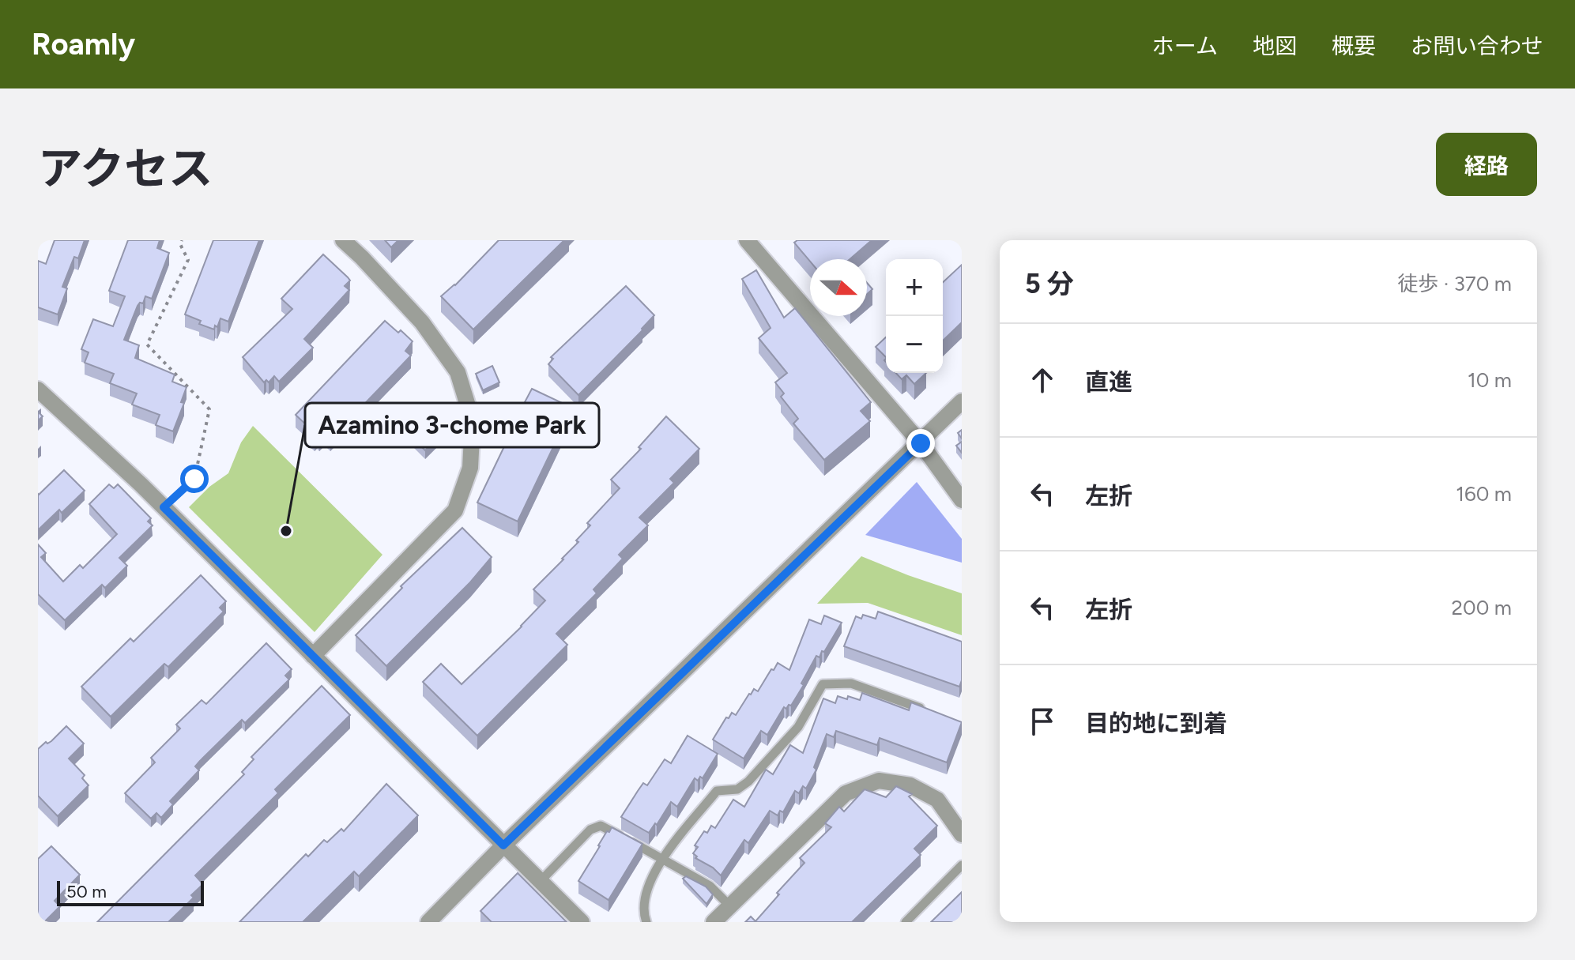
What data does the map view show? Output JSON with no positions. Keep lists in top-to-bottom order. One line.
{"places":["Azamino 3-chome Park"],"scale_bar":"50 m","north":"right","page":{"header":"Roamly","nav":["ホーム","地図","概要","お問い合わせ"],"title":"アクセス","buttons":"経路","heading":["5 分","徒歩 · 370 m"],"map_buttons":["+","−"],"list":[["直進","10 m"],["左折","160 m"],["左折","200 m"],"目的地に到着"],"scale":"50 m"}}
